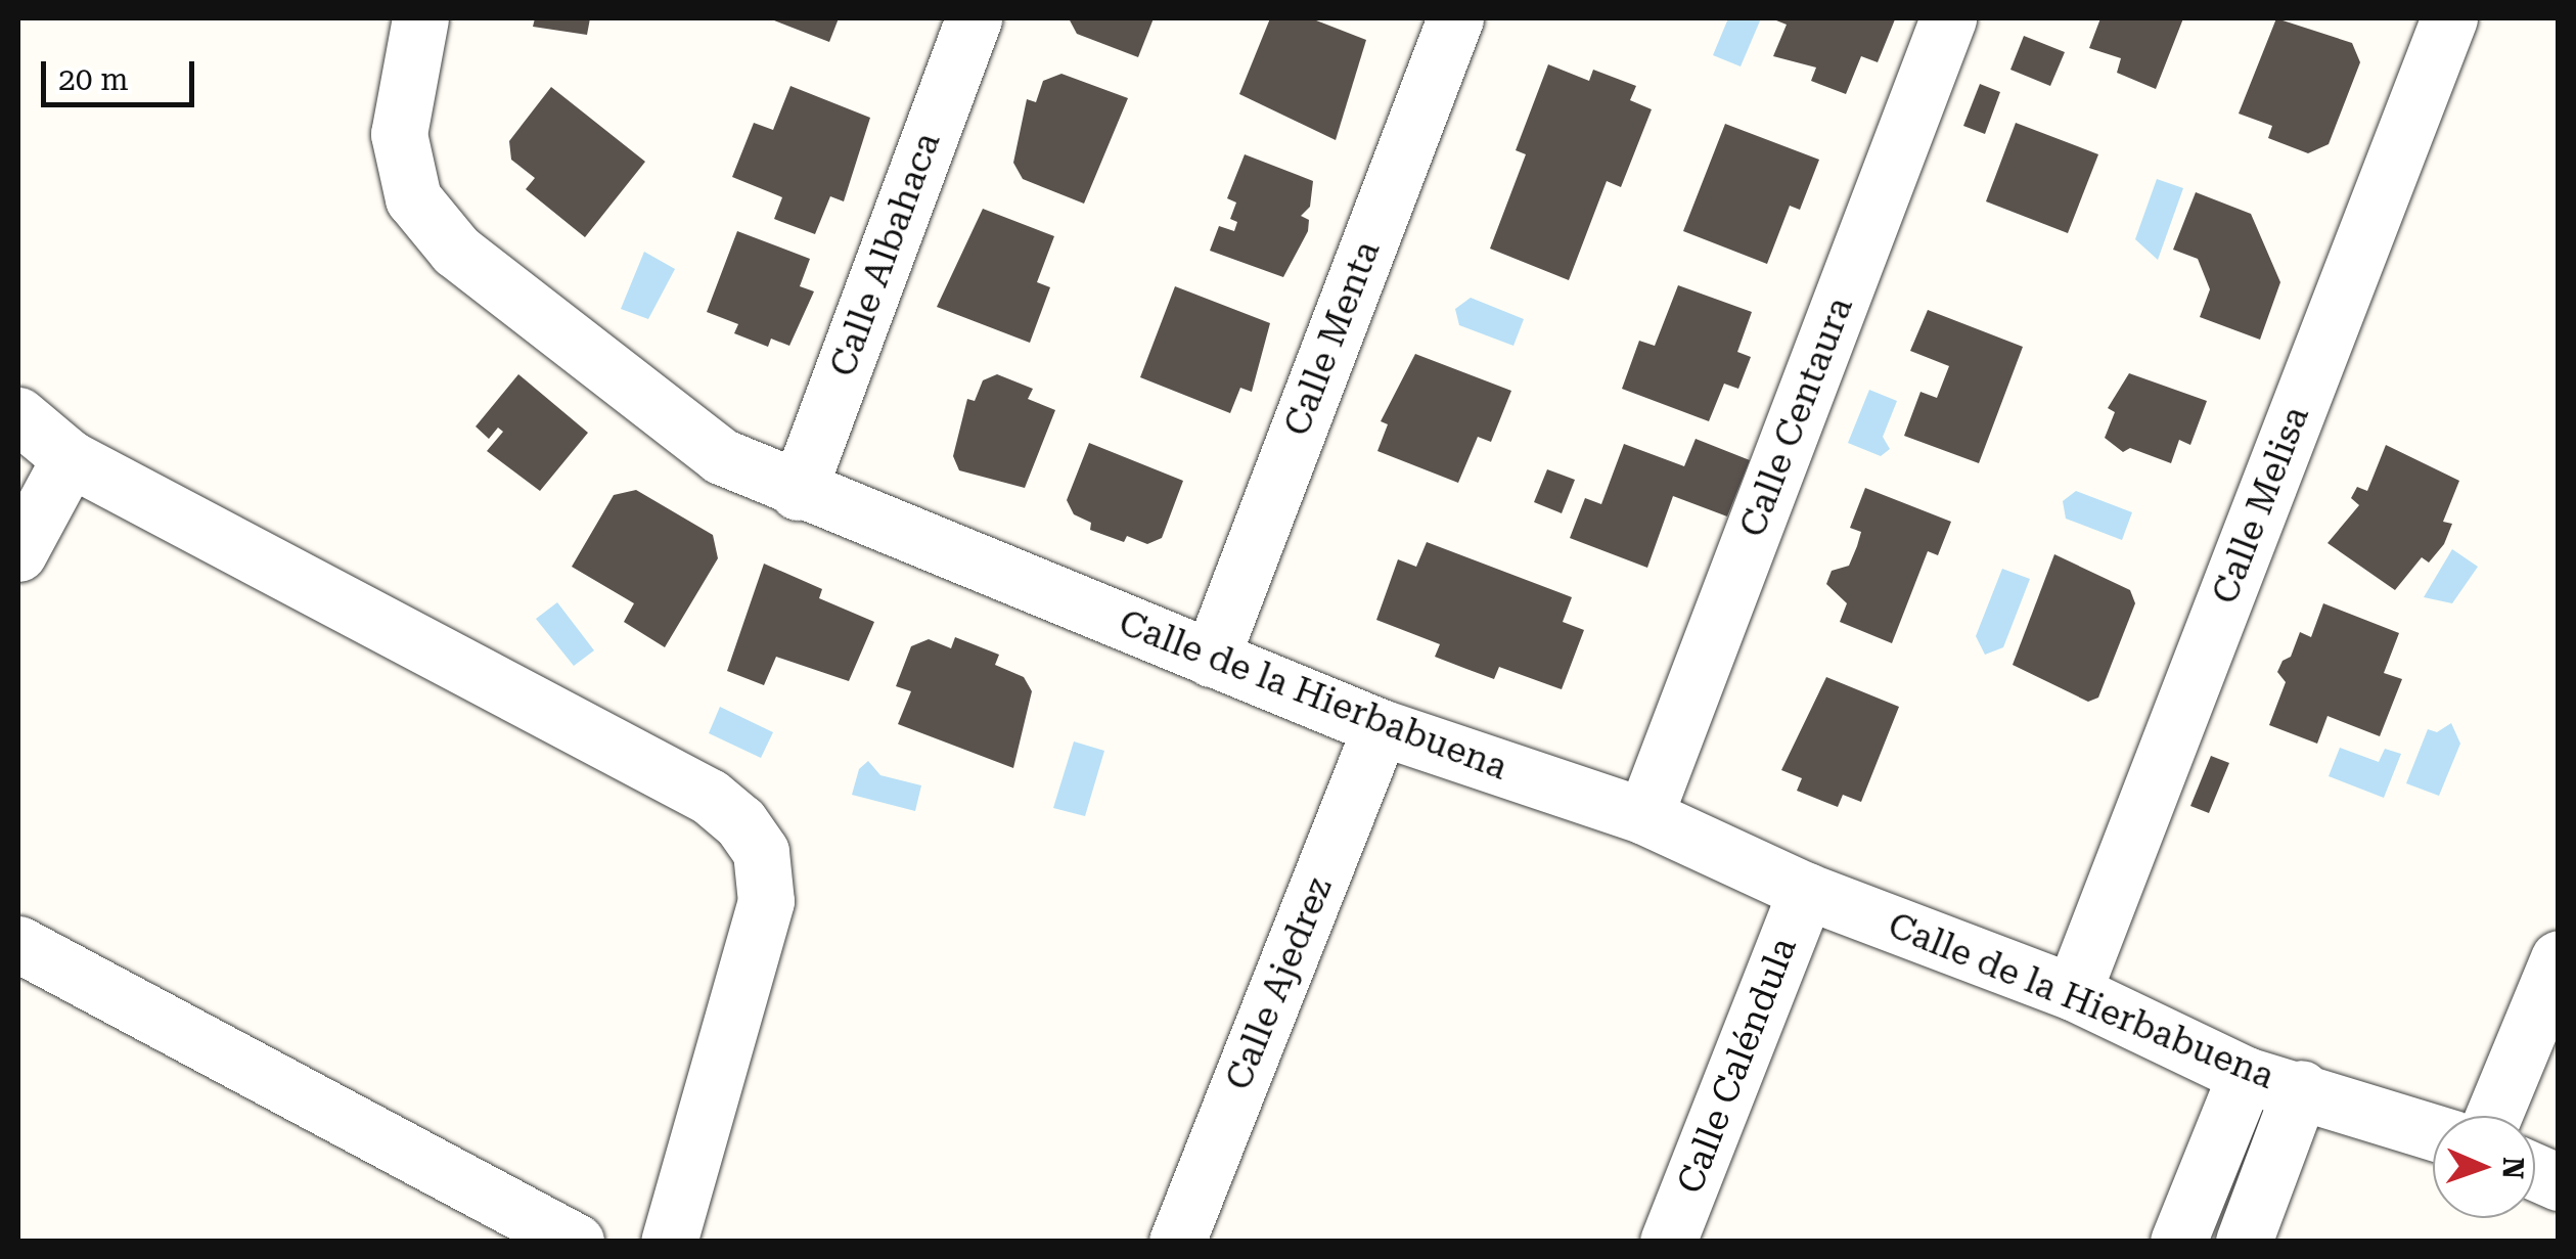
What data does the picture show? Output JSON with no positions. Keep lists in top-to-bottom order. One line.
{"streets":{"street":["Calle Albahaca","Calle Menta","Calle Centaura","Calle Melisa","Calle de la Hierbabuena","Calle Ajedrez","Calle Caléndula"]},"crossings":[["Calle Albahaca","Calle de la Hierbabuena"],["Calle Menta","Calle de la Hierbabuena"],["Calle Centaura","Calle de la Hierbabuena"],["Calle Melisa","Calle de la Hierbabuena"],["Calle de la Hierbabuena","Calle Ajedrez"],["Calle de la Hierbabuena","Calle Caléndula"]],"scale_bar":"20 m","north":"right"}
